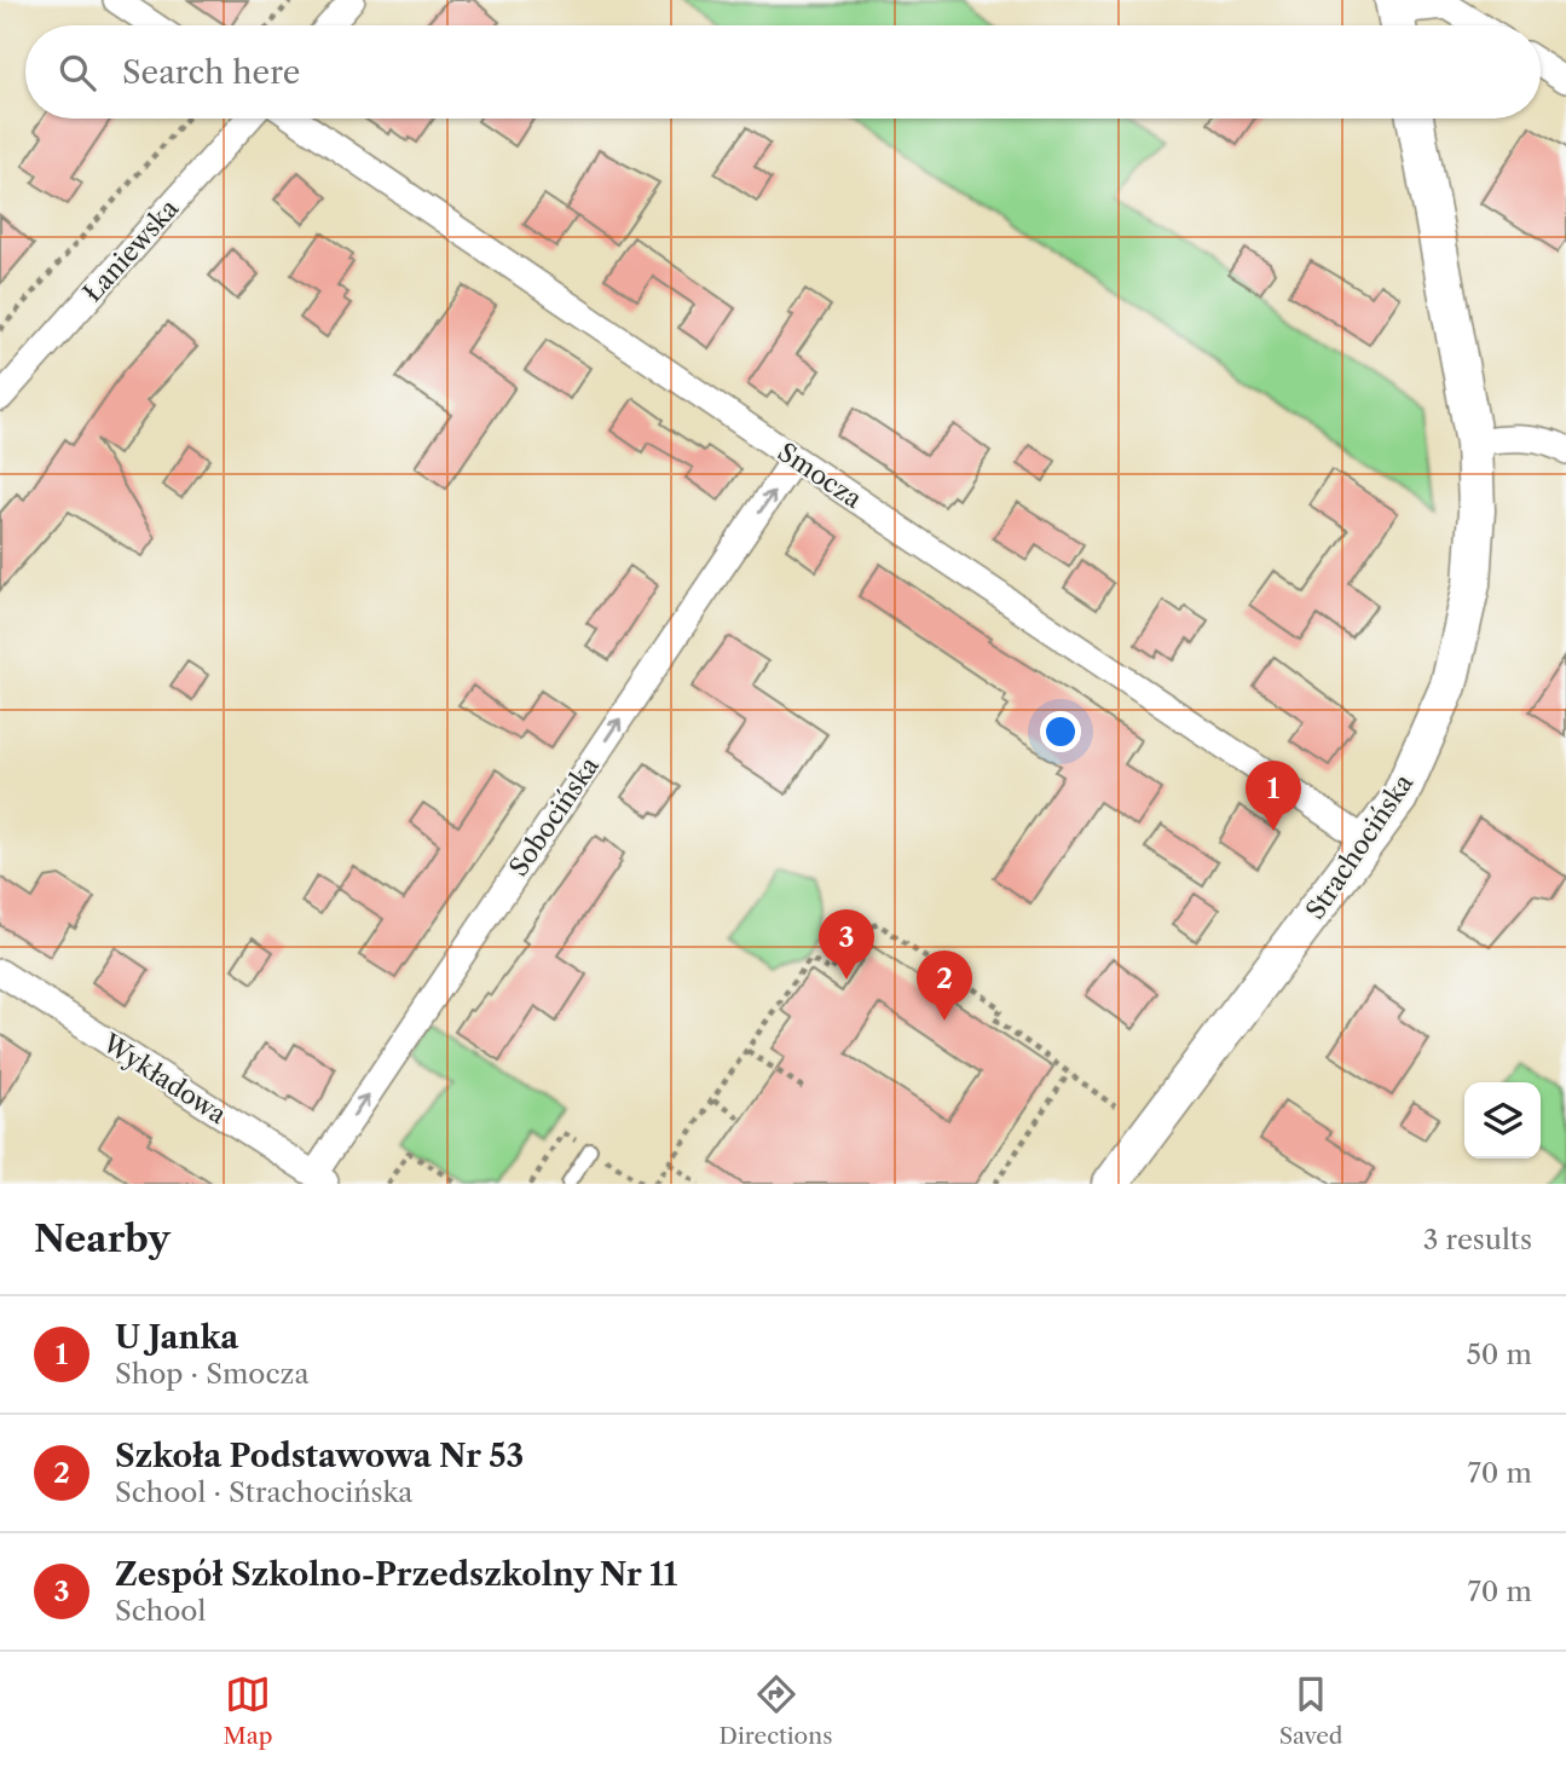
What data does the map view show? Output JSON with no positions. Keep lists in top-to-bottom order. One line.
{"streets":{"main road":["Strachocińska"],"street":["Łaniewska","Smocza","Sobocińska","Wykładowa"]},"crossings":[["Smocza","Sobocińska"],["Smocza","Strachocińska"],["Sobocińska","Wykładowa"]],"one_way":["Sobocińska"],"page":{"search":"Search here","pins":["1","3","2"],"heading":["Nearby","3 results"],"list":[{"mark":"1","name":"U Janka","note":"Shop · Smocza","value":"50 m"},{"mark":"2","name":"Szkoła Podstawowa Nr 53","note":"School · Strachocińska","value":"70 m"},{"mark":"3","name":"Zespół Szkolno-Przedszkolny Nr 11","note":"School","value":"70 m"}],"nav":["Map","Directions","Saved"]}}
